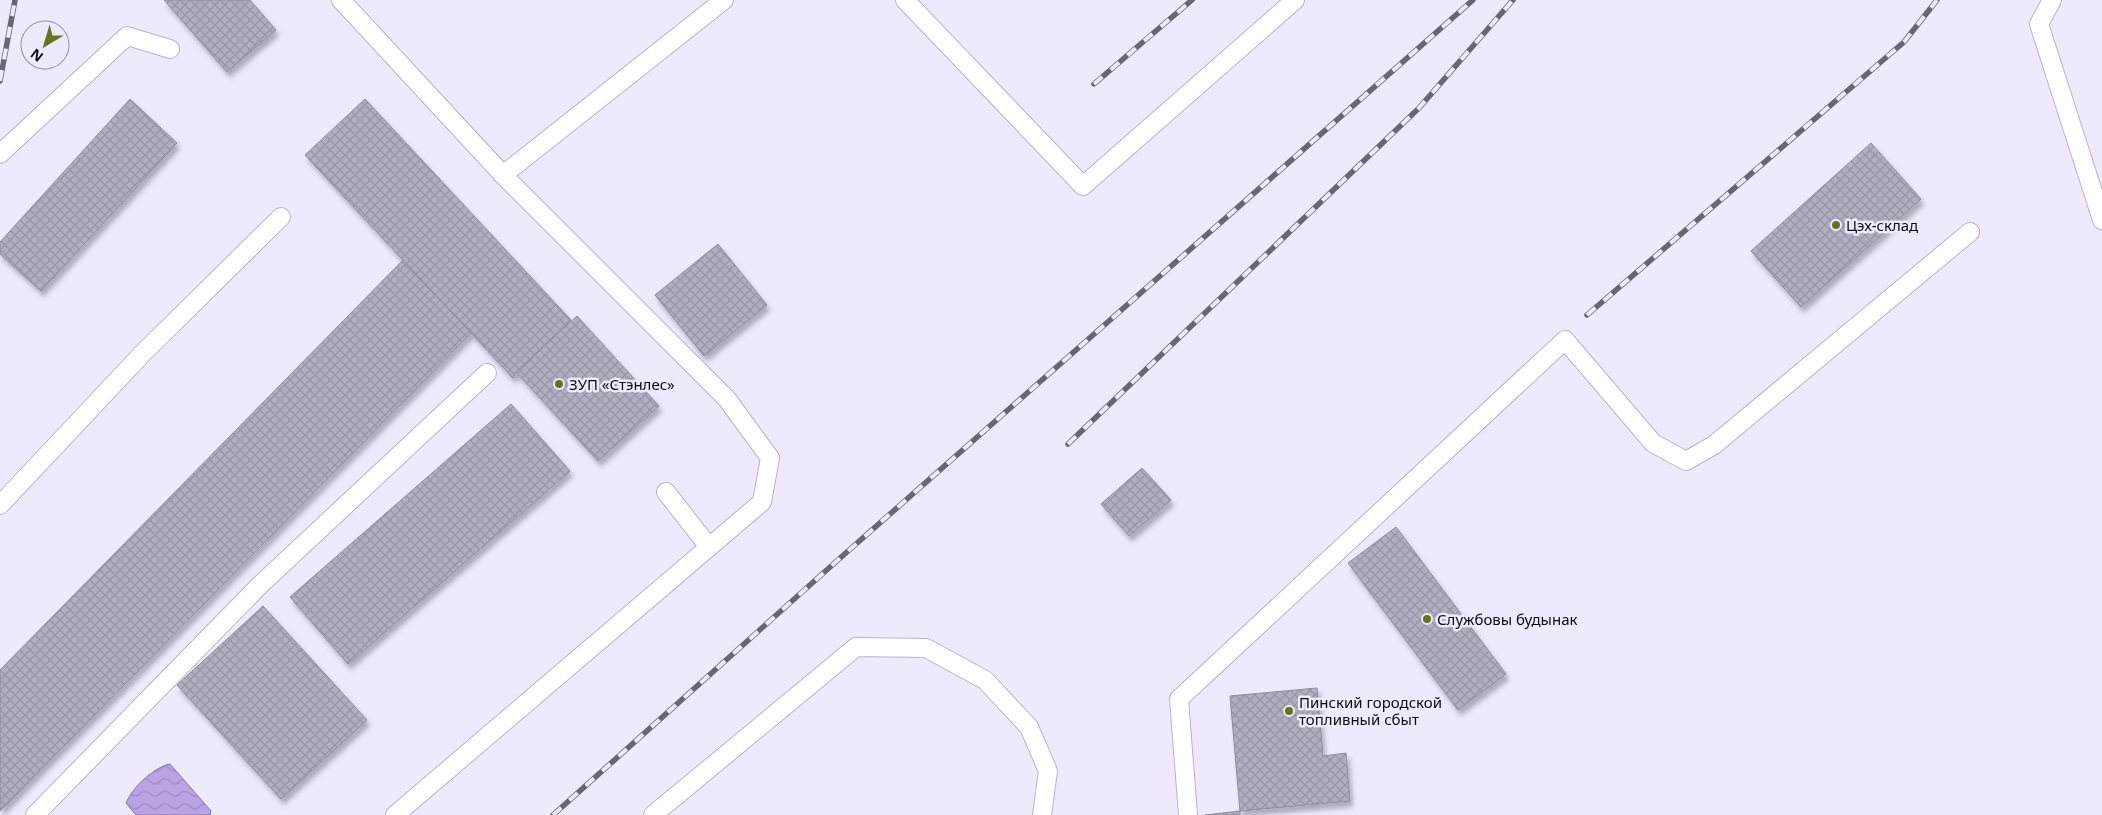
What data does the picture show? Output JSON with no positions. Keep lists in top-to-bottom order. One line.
{"places":["Цэх-склад","ЗУП «Стэнлес»","Службовы будынак","Пинский городской топливный сбыт"],"north":"bottom left"}
